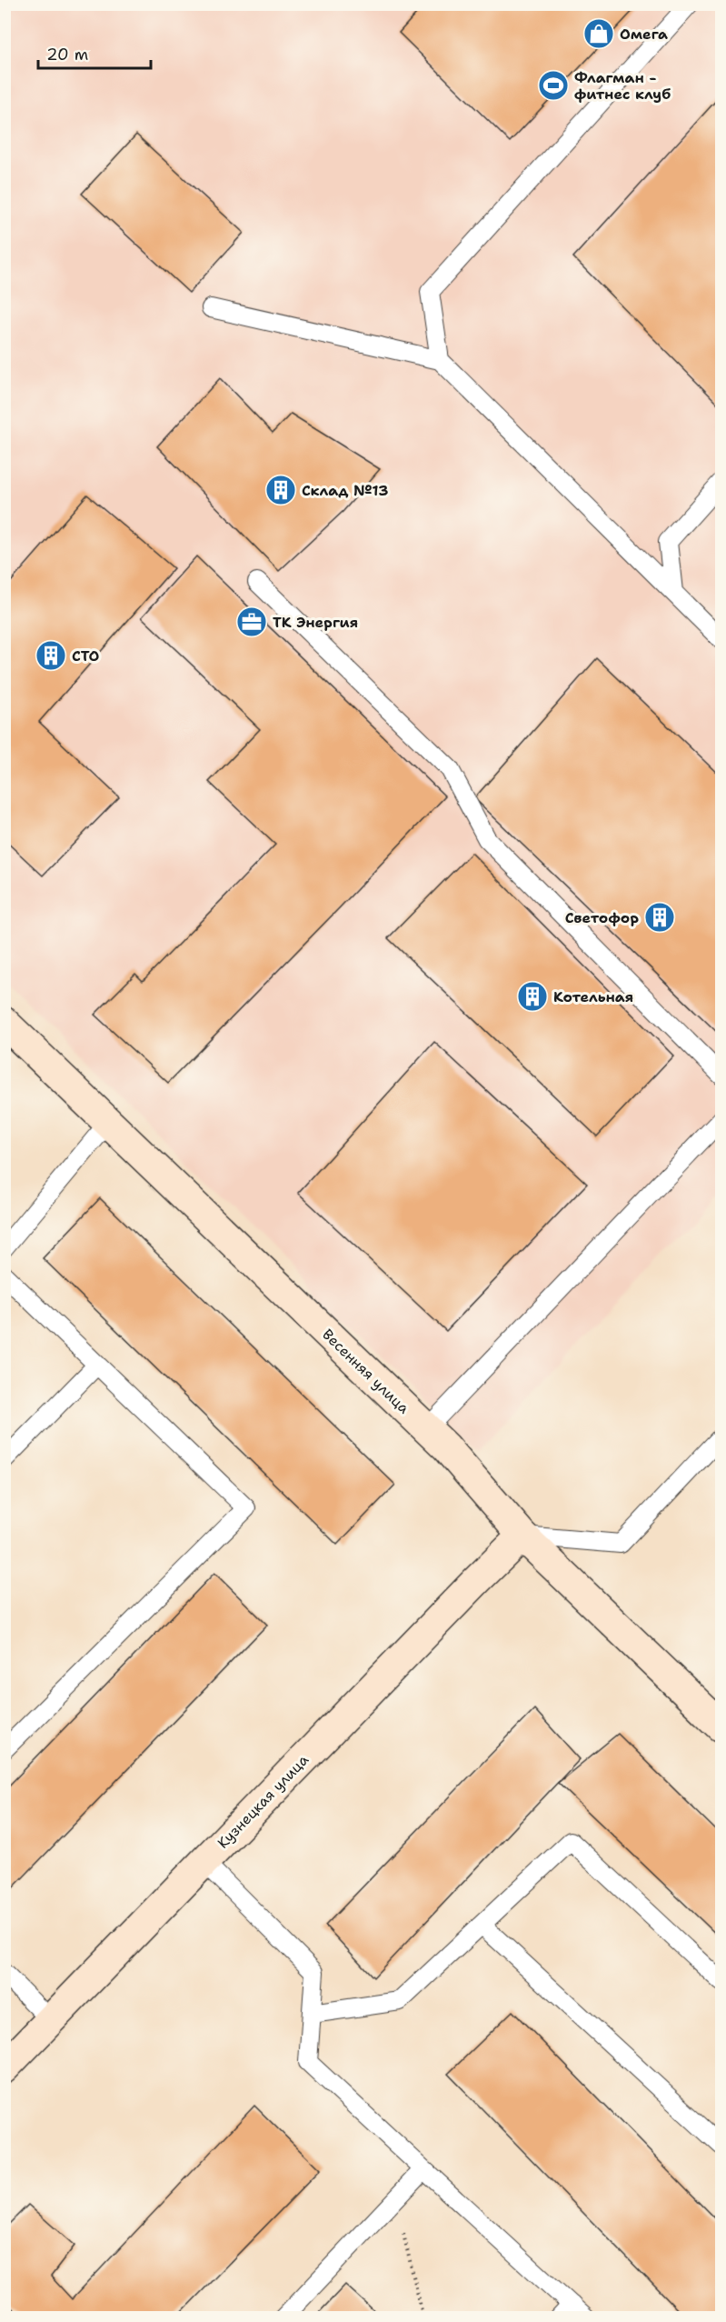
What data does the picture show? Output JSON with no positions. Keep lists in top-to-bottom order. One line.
{"streets":{"main road":["Весенняя улица","Кузнецкая улица"]},"crossings":[["Весенняя улица","Кузнецкая улица"]],"places":{"shop":["Омега"],"sports":["Флагман - фитнес клуб"],"building":["Склад №13","СТО","Светофор","Котельная"],"office":["ТК Энергия"]},"scale_bar":"20 m"}
